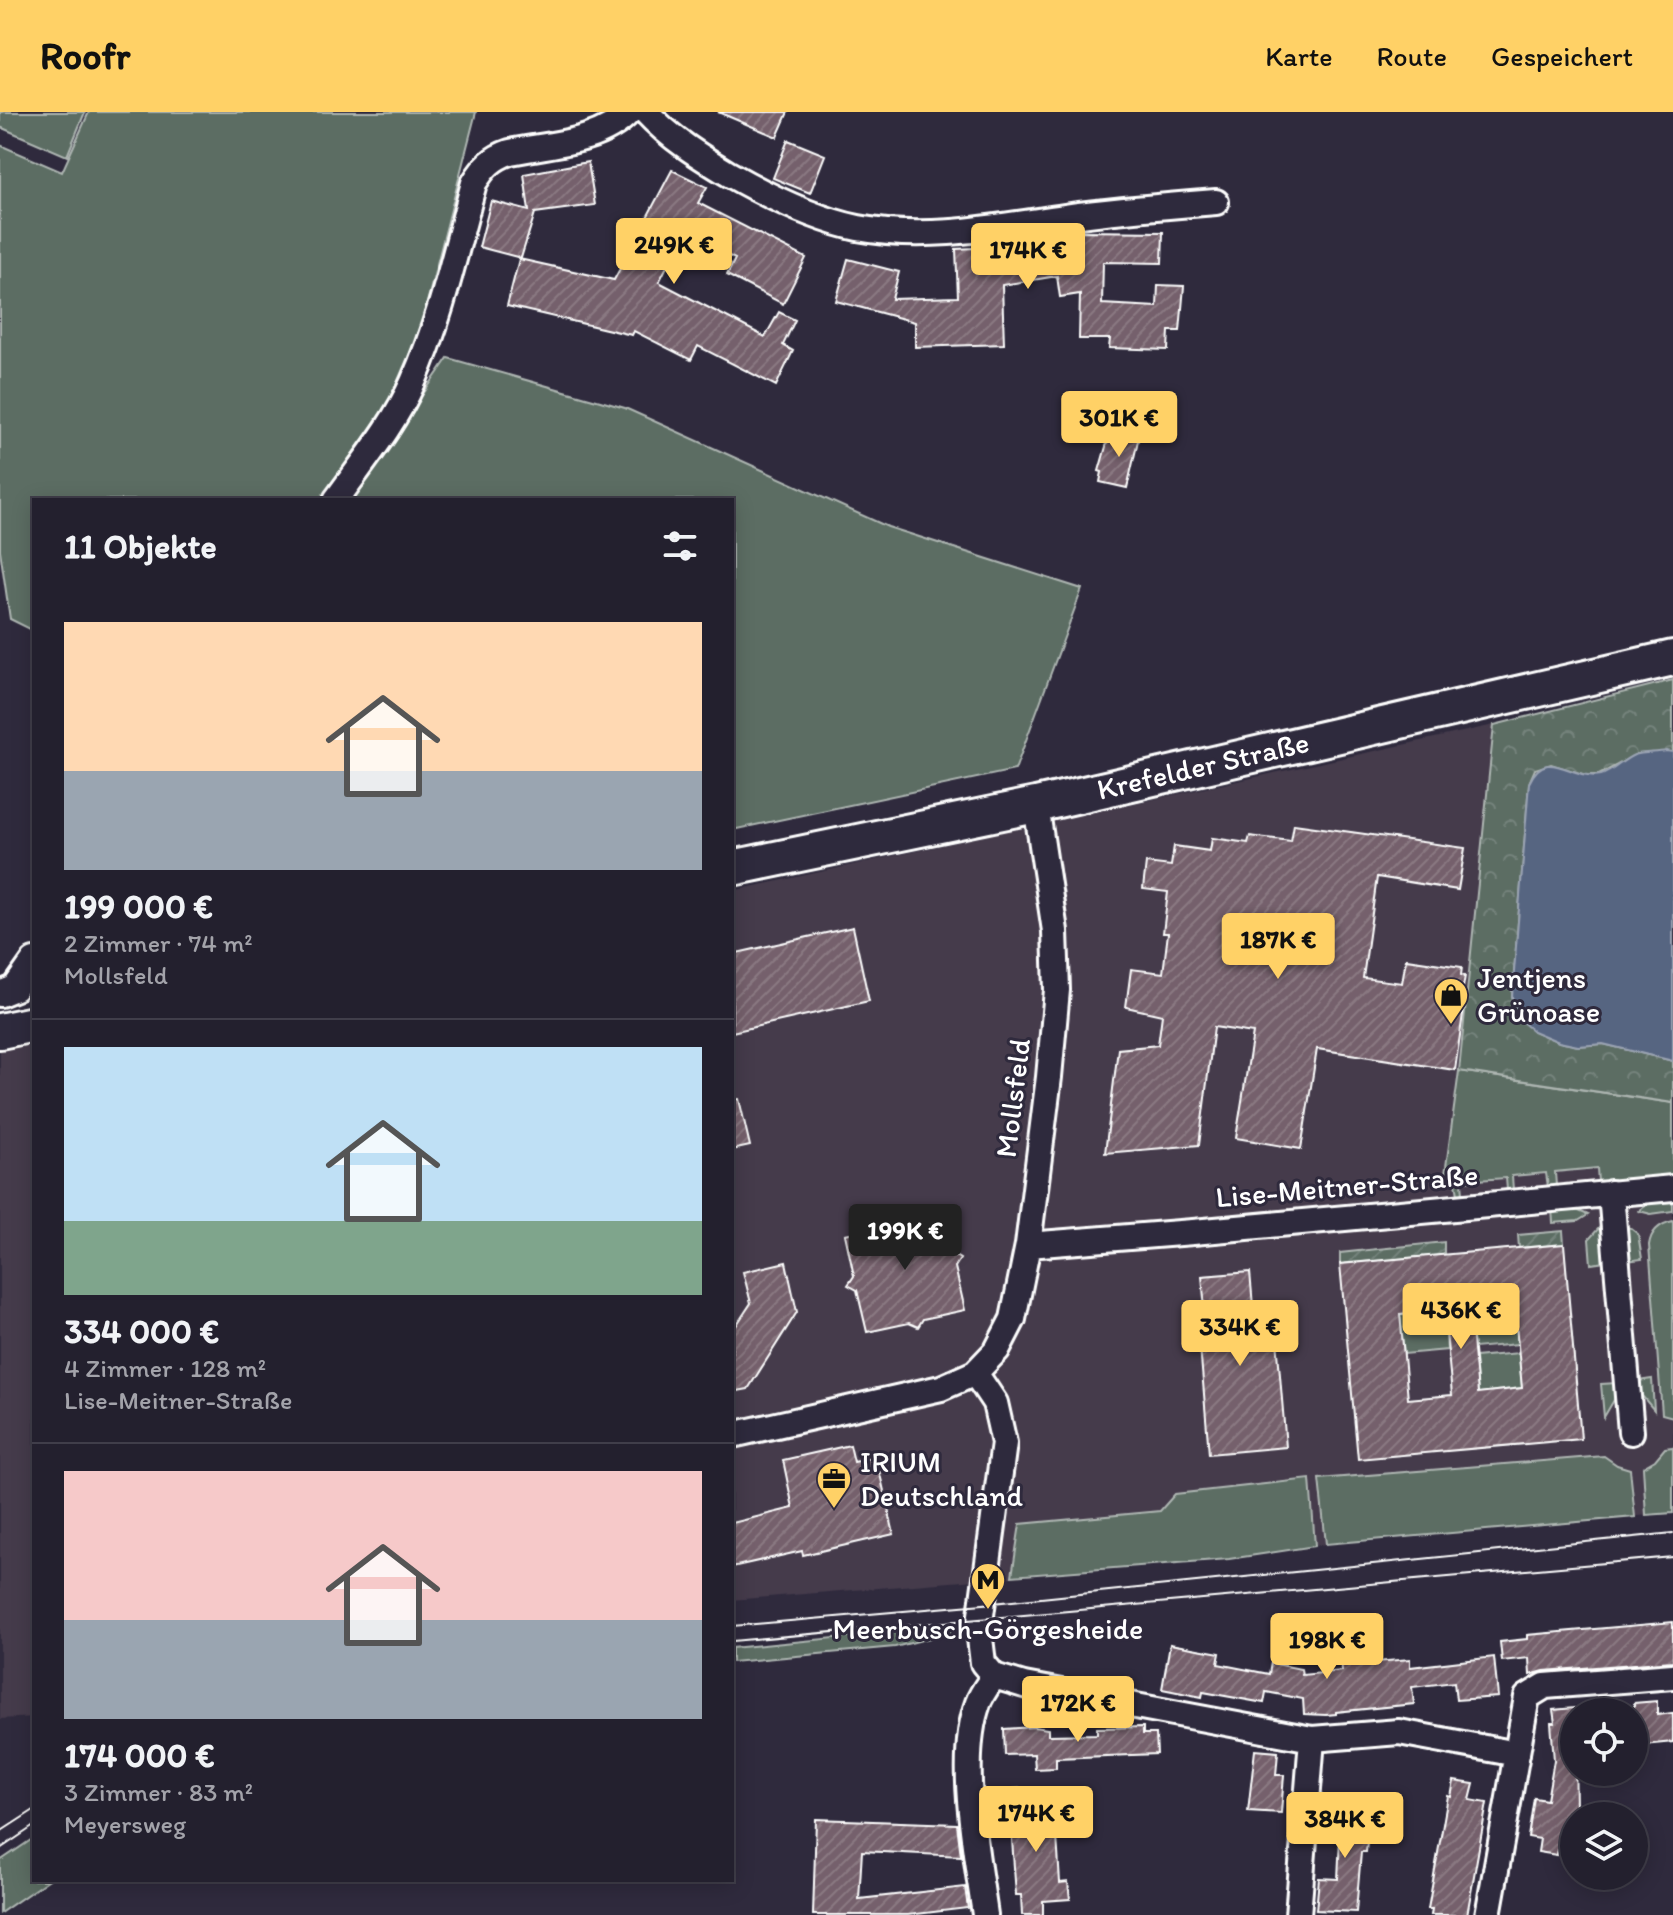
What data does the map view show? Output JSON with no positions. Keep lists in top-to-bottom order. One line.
{"streets":{"main road":["Krefelder Straße"],"street":["Mollsfeld","Lise-Meitner-Straße"]},"crossings":[["Krefelder Straße","Mollsfeld"],["Mollsfeld","Lise-Meitner-Straße"]],"places":{"shop":["Jentjens Grünoase"],"office":["IRIUM Deutschland"],"metro station":["Meerbusch-Görgesheide"]},"page":{"header":"Roofr","nav":["Karte","Route","Gespeichert"],"price":["249K €","174K €","301K €","187K €","199K €","436K €","334K €","198K €","172K €","174K €","384K €"],"heading":"11 Objekte","list":[{"name":"199 000 €","note":"2 Zimmer · 74 m² · Mollsfeld"},{"name":"334 000 €","note":"4 Zimmer · 128 m² · Lise-Meitner-Straße"},{"name":"174 000 €","note":"3 Zimmer · 83 m² · Meyersweg"}]}}
